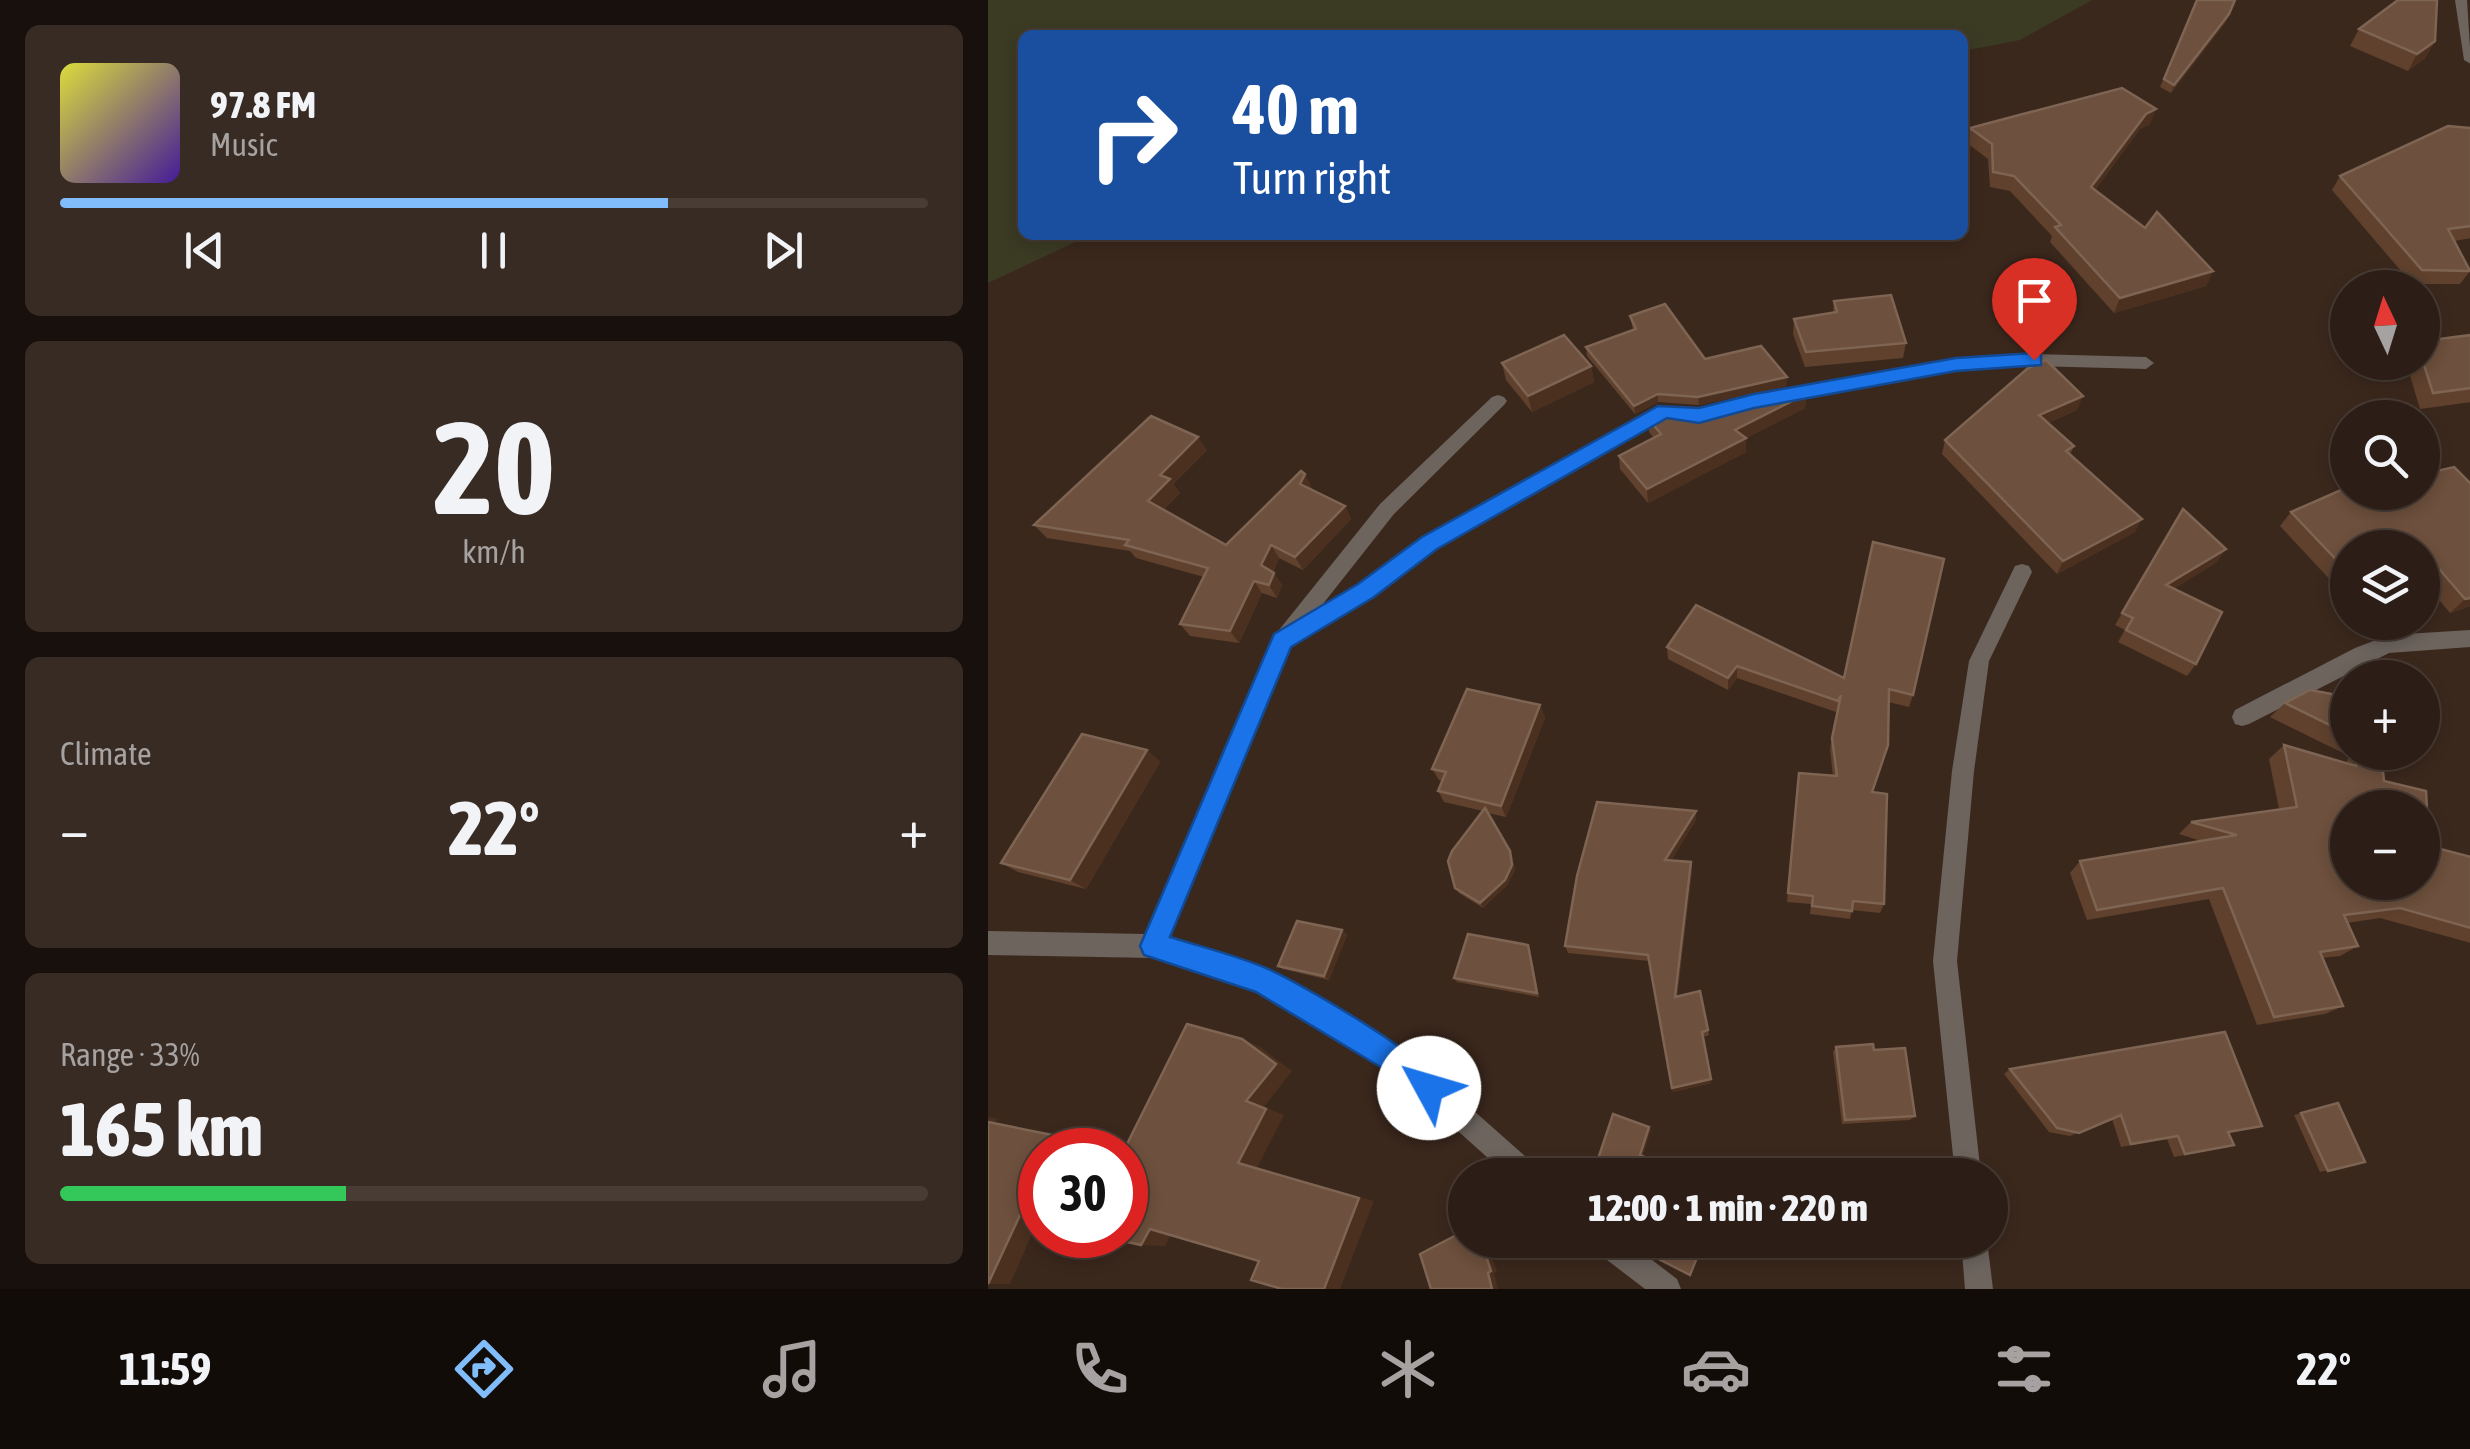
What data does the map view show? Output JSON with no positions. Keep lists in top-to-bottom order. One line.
{"north":"top","page":{"turn":["40 m","Turn right"],"song":["97.8 FM","Music"],"map_buttons":["+","−"],"tile":[["20","km/h"],"Climate",["Range · 33%","165 km"]],"heat":["−","22°","+"],"limit":"30","trip":"12:00 · 1 min · 220 m","tabs":["11:59","22°"]}}
